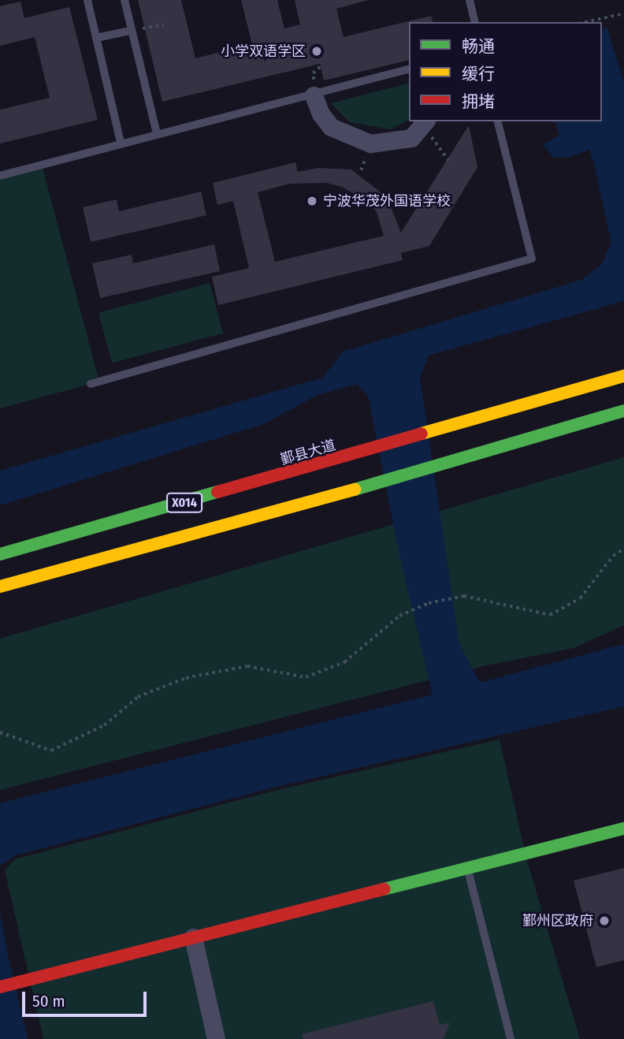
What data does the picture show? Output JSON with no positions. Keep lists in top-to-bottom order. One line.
{"streets":{"main road":["鄞县大道","X014"]},"places":["小学双语学区","宁波华茂外国语学校","鄞州区政府"],"legend":["畅通","缓行","拥堵"],"scale_bar":"50 m"}
